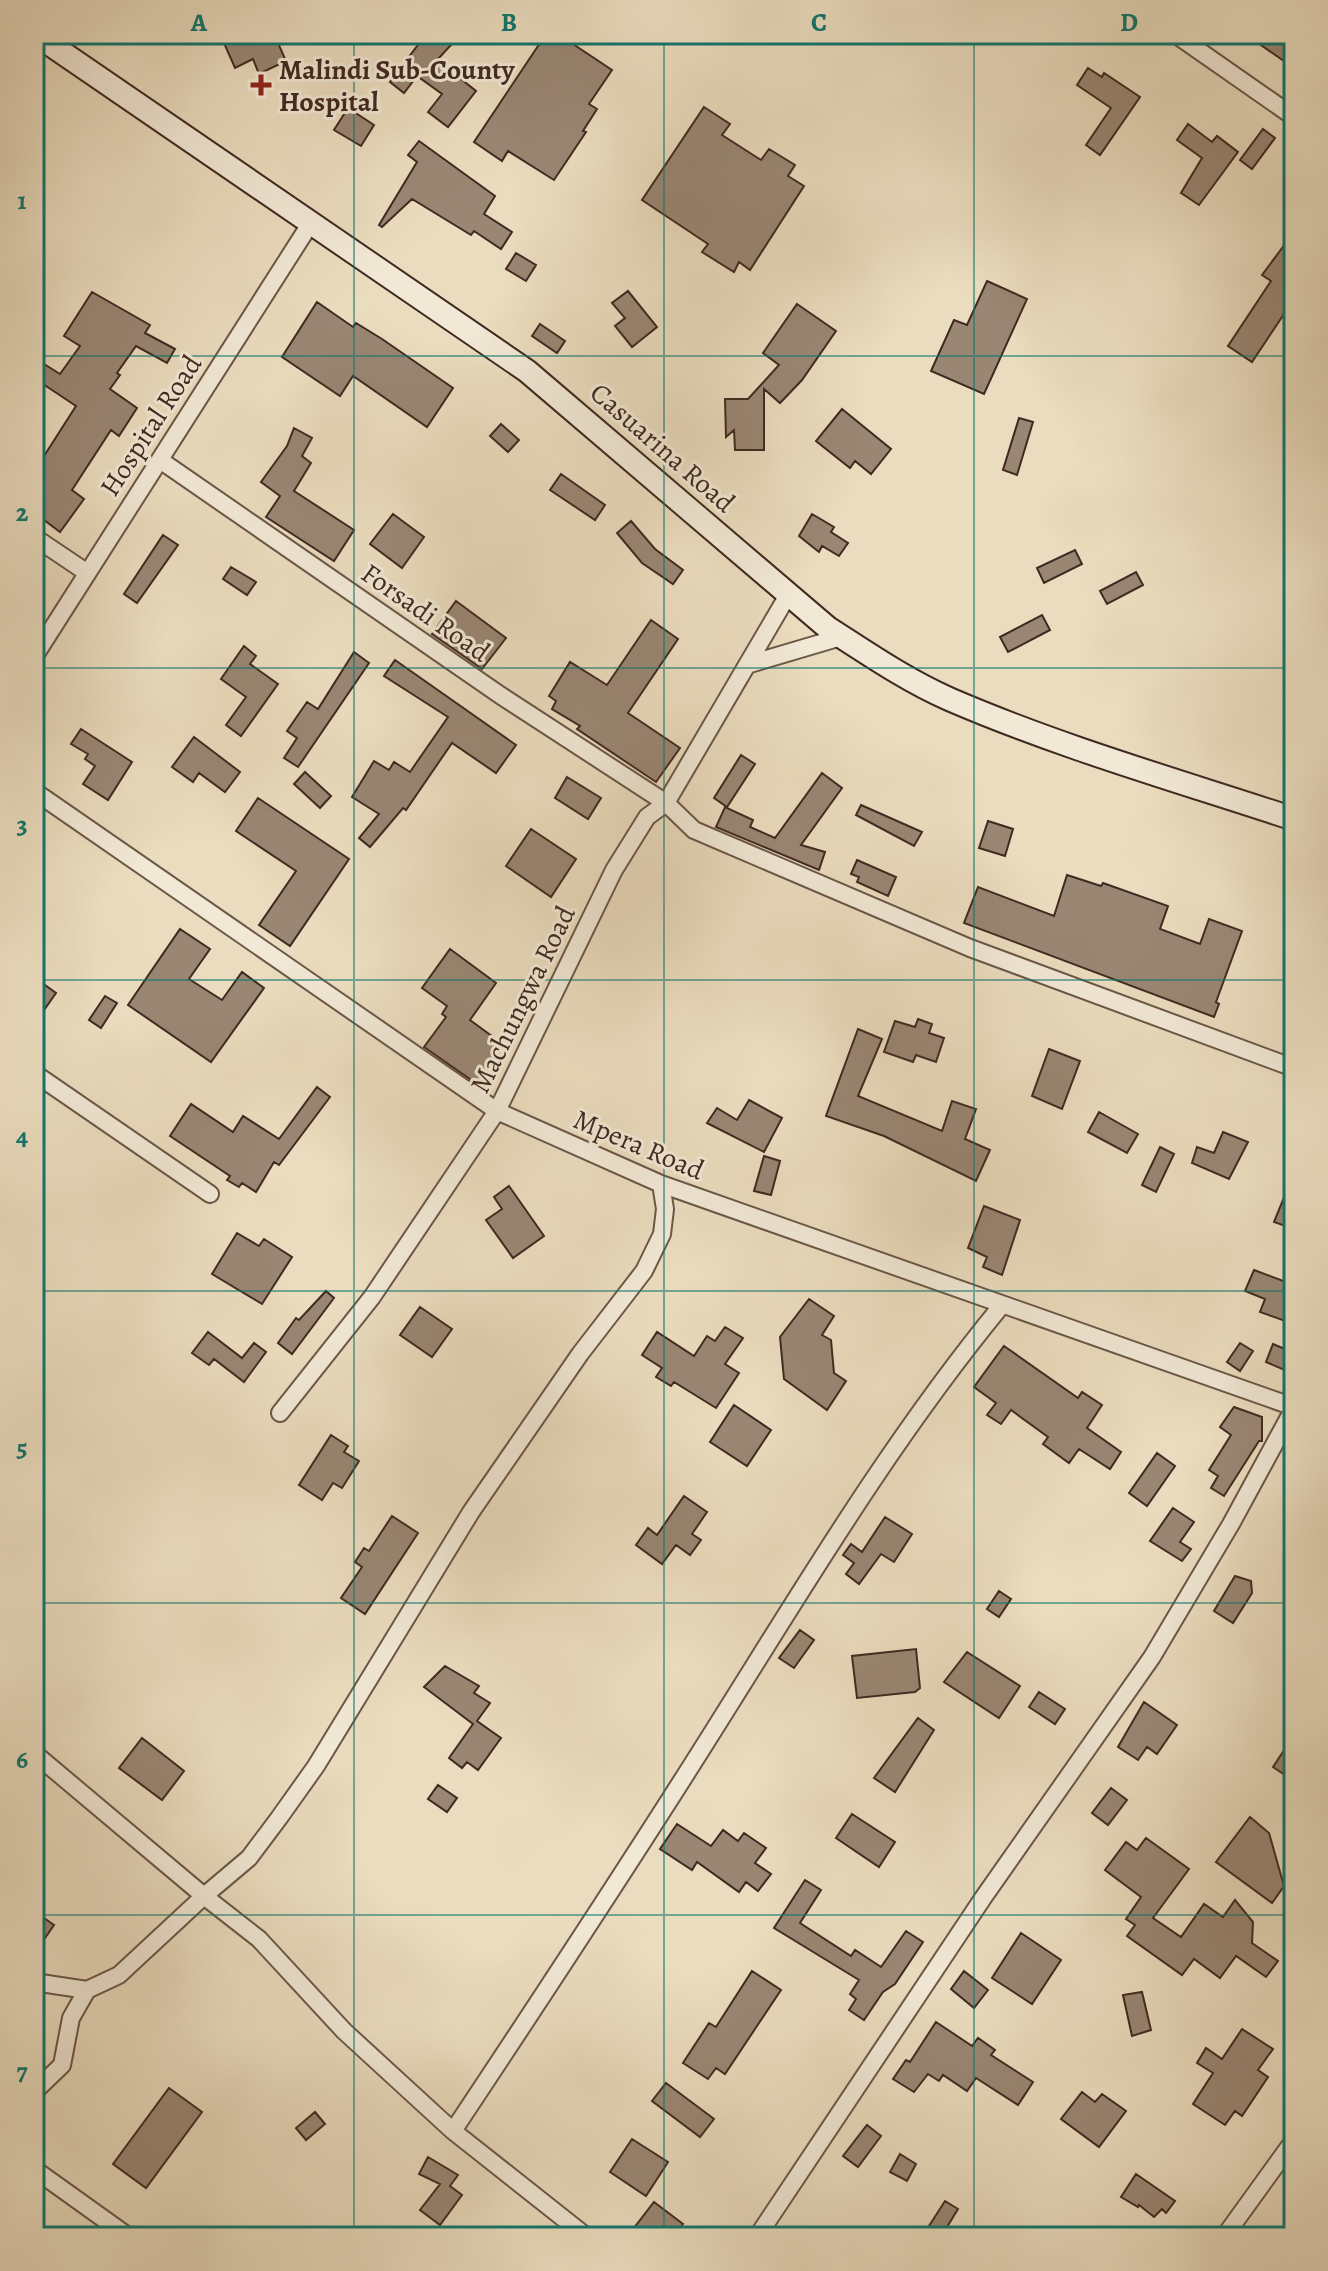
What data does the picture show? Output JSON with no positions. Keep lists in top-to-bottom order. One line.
{"streets":{"street":["Hospital Road","Casuarina Road","Forsadi Road","Machungwa Road","Mpera Road"]},"crossings":[["Hospital Road","Casuarina Road"],["Hospital Road","Forsadi Road"],["Casuarina Road","Machungwa Road"],["Forsadi Road","Machungwa Road"],["Machungwa Road","Mpera Road"]],"places":{"health":["Malindi Sub-County Hospital"]},"grid":{"columns":["A","B","C","D"],"rows":["1","2","3","4","5","6","7"]}}
